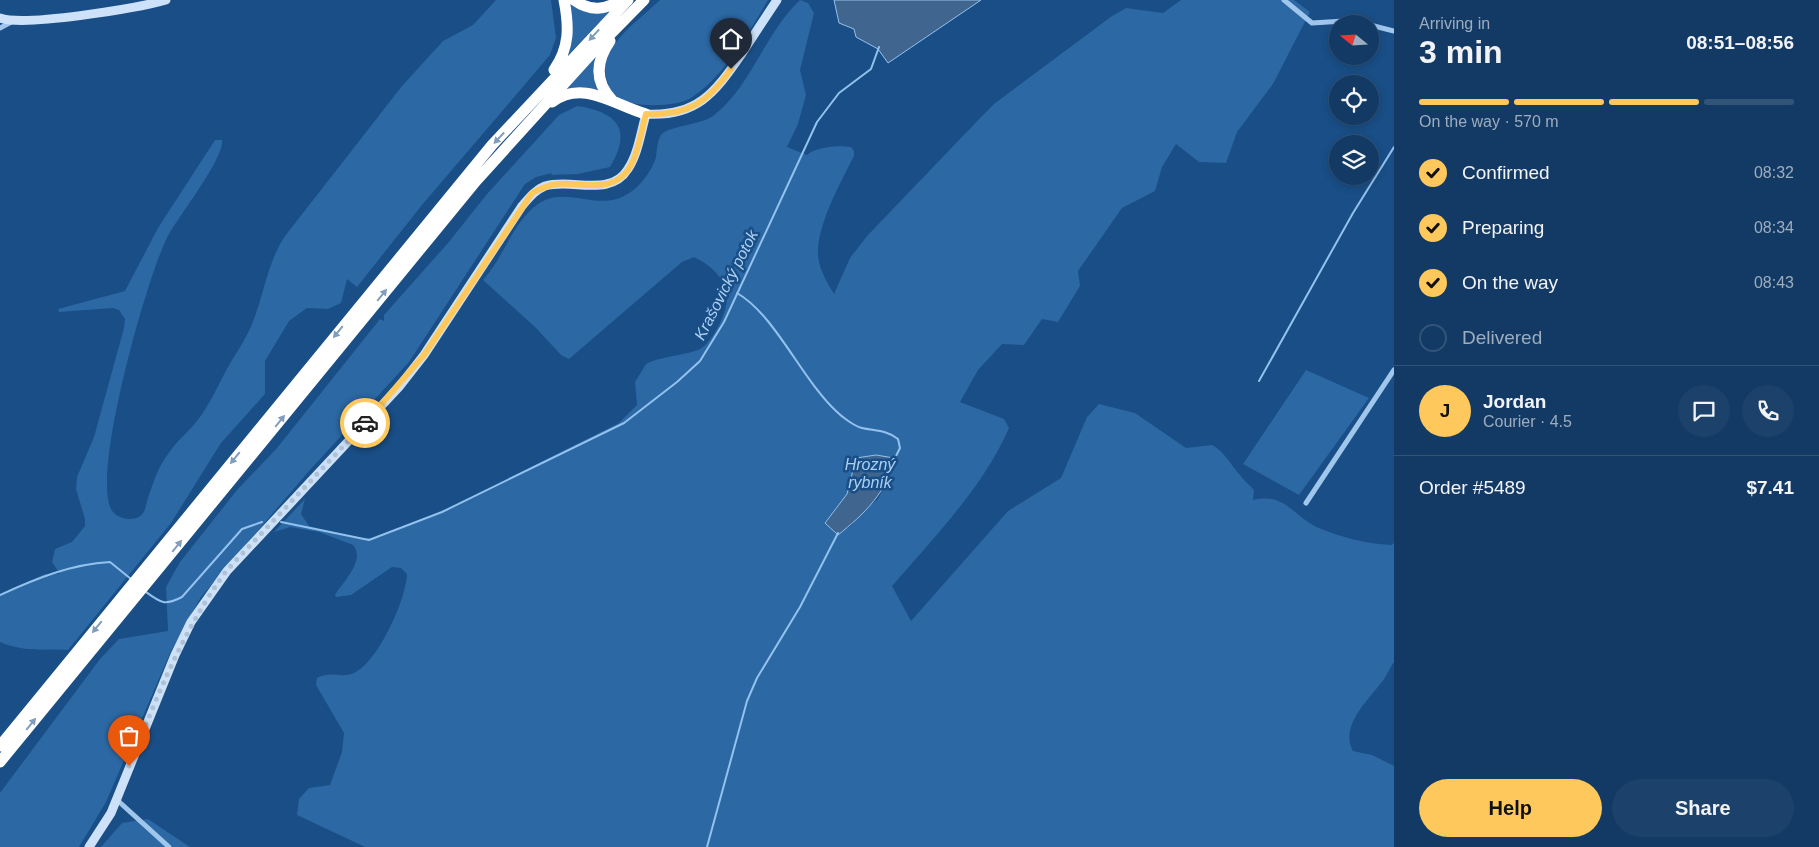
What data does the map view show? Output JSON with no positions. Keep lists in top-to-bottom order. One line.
{"water":["Krašovický potok","Hrozný rybník"],"north":"left","page":{"heading":["3 min","Arriving in","08:51–08:56"],"panel":["Jordan","Courier · 4.5","Order #5489","$7.41"],"bar":"On the way · 570 m","list":[["Confirmed","08:32"],["Preparing","08:34"],["On the way","08:43"],"Delivered"],"round":"J","buttons":["Help","Share"]}}
